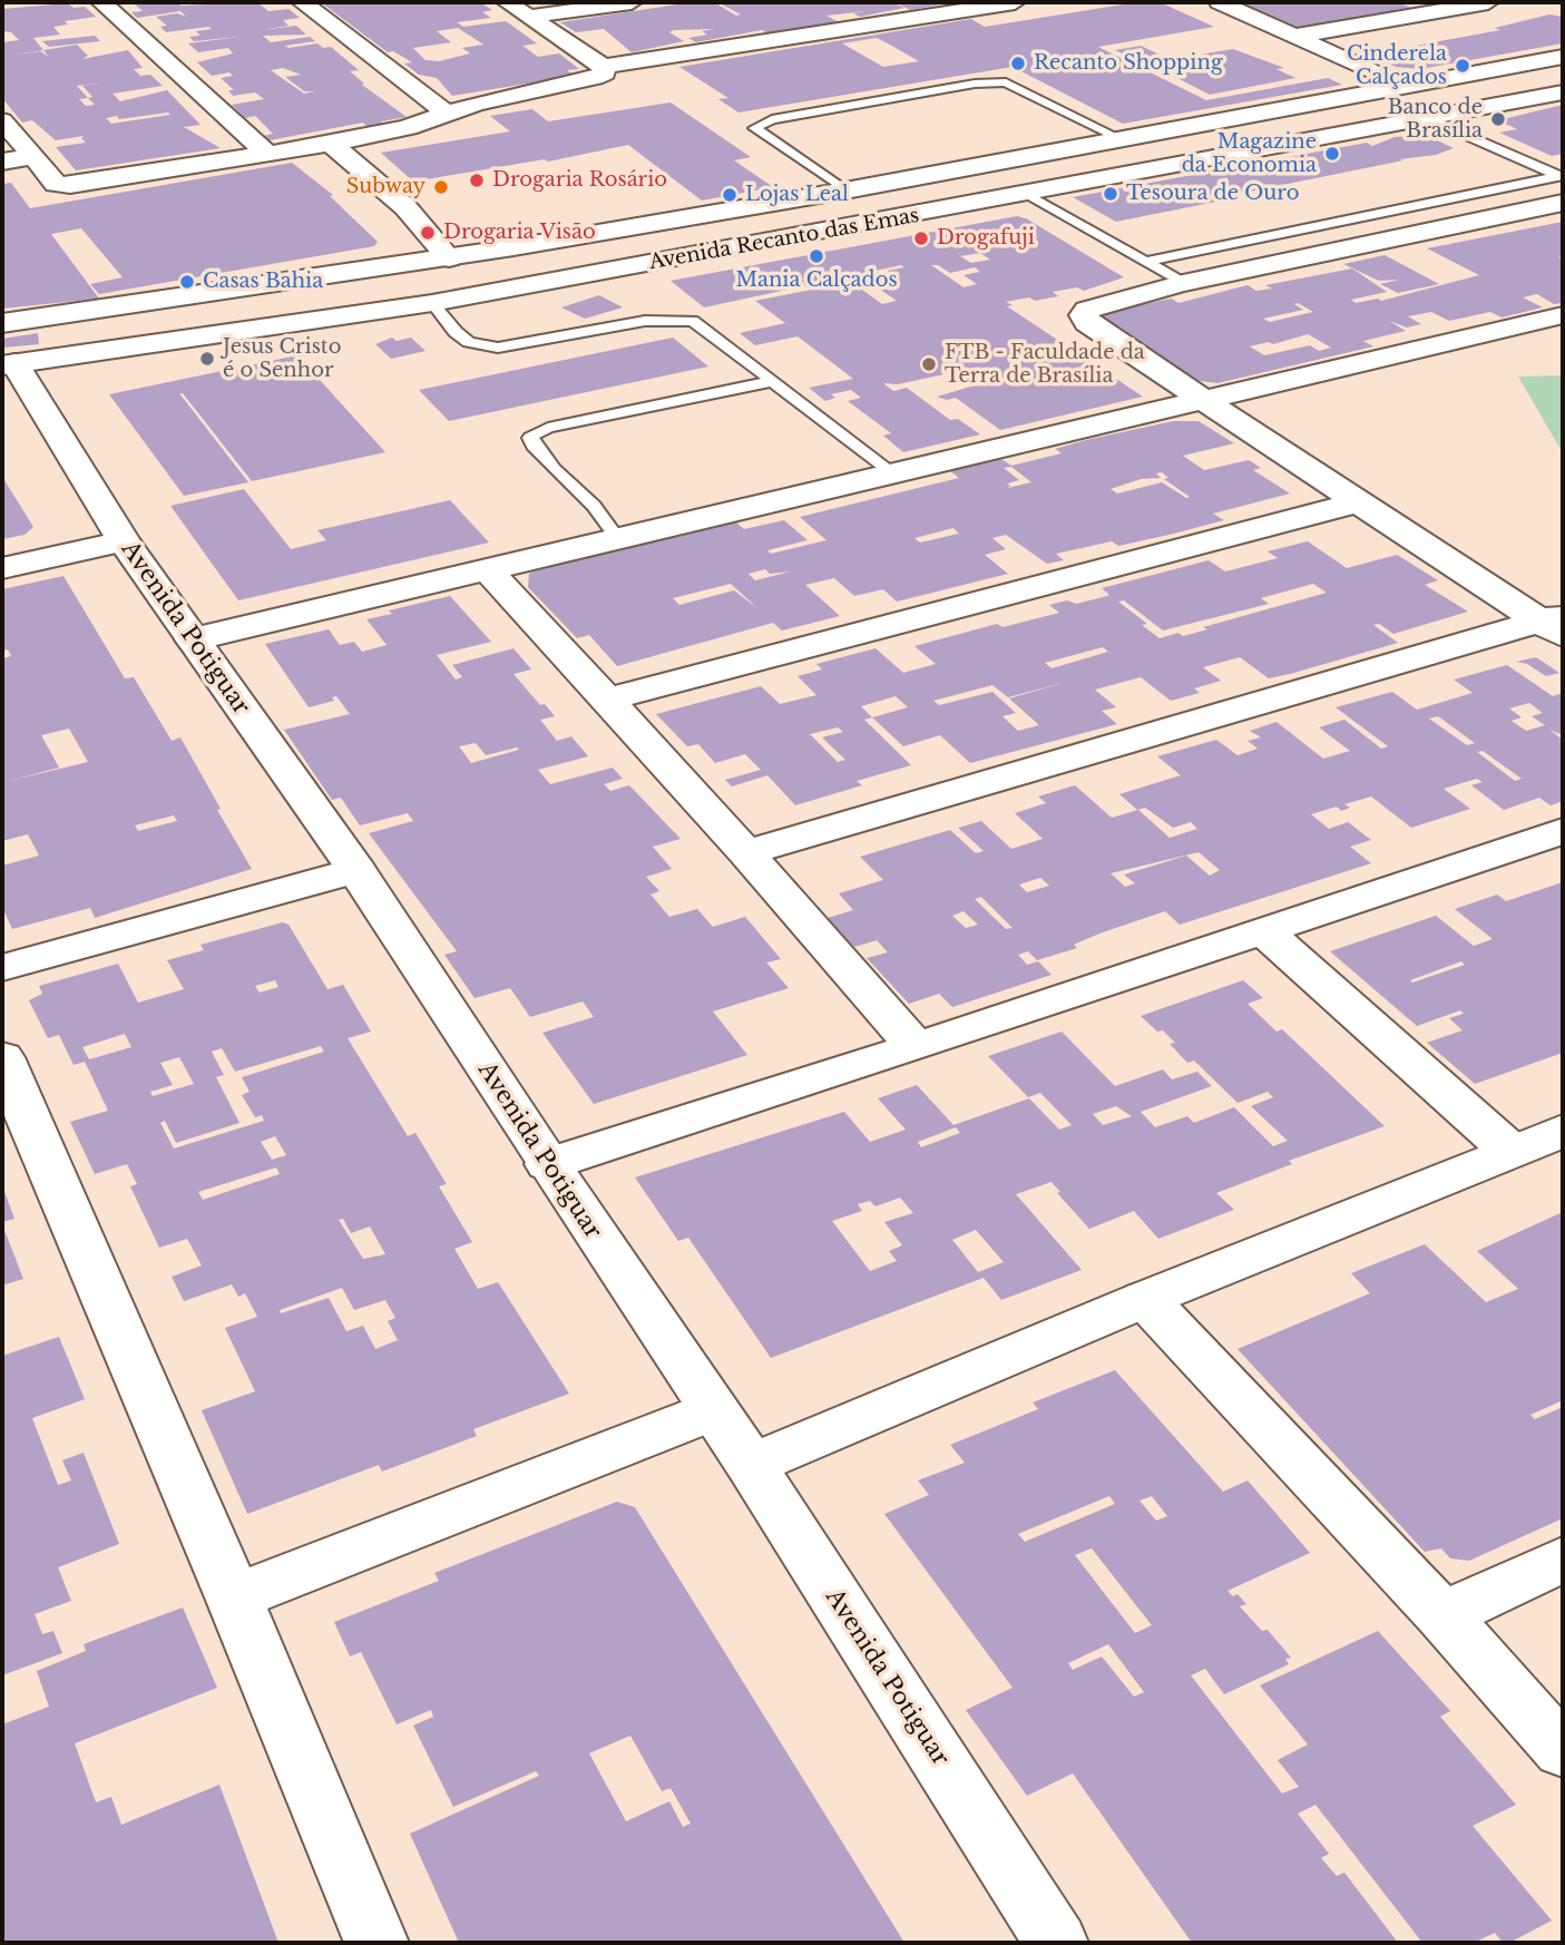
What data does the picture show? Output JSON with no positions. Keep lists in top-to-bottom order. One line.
{"streets":{"street":["Avenida Recanto das Emas","Avenida Potiguar"]},"crossings":[["Avenida Recanto das Emas","Avenida Potiguar"]],"places":["Recanto Shopping","Cinderela Calçados","Banco de Brasília","Magazine da Economia","Drogaria Rosário","Subway","Tesoura de Ouro","Lojas Leal","Drogaria Visão","Drogafuji","Mania Calçados","Casas Bahia","Jesus Cristo é o Senhor","FTB - Faculdade da Terra de Brasília"]}
